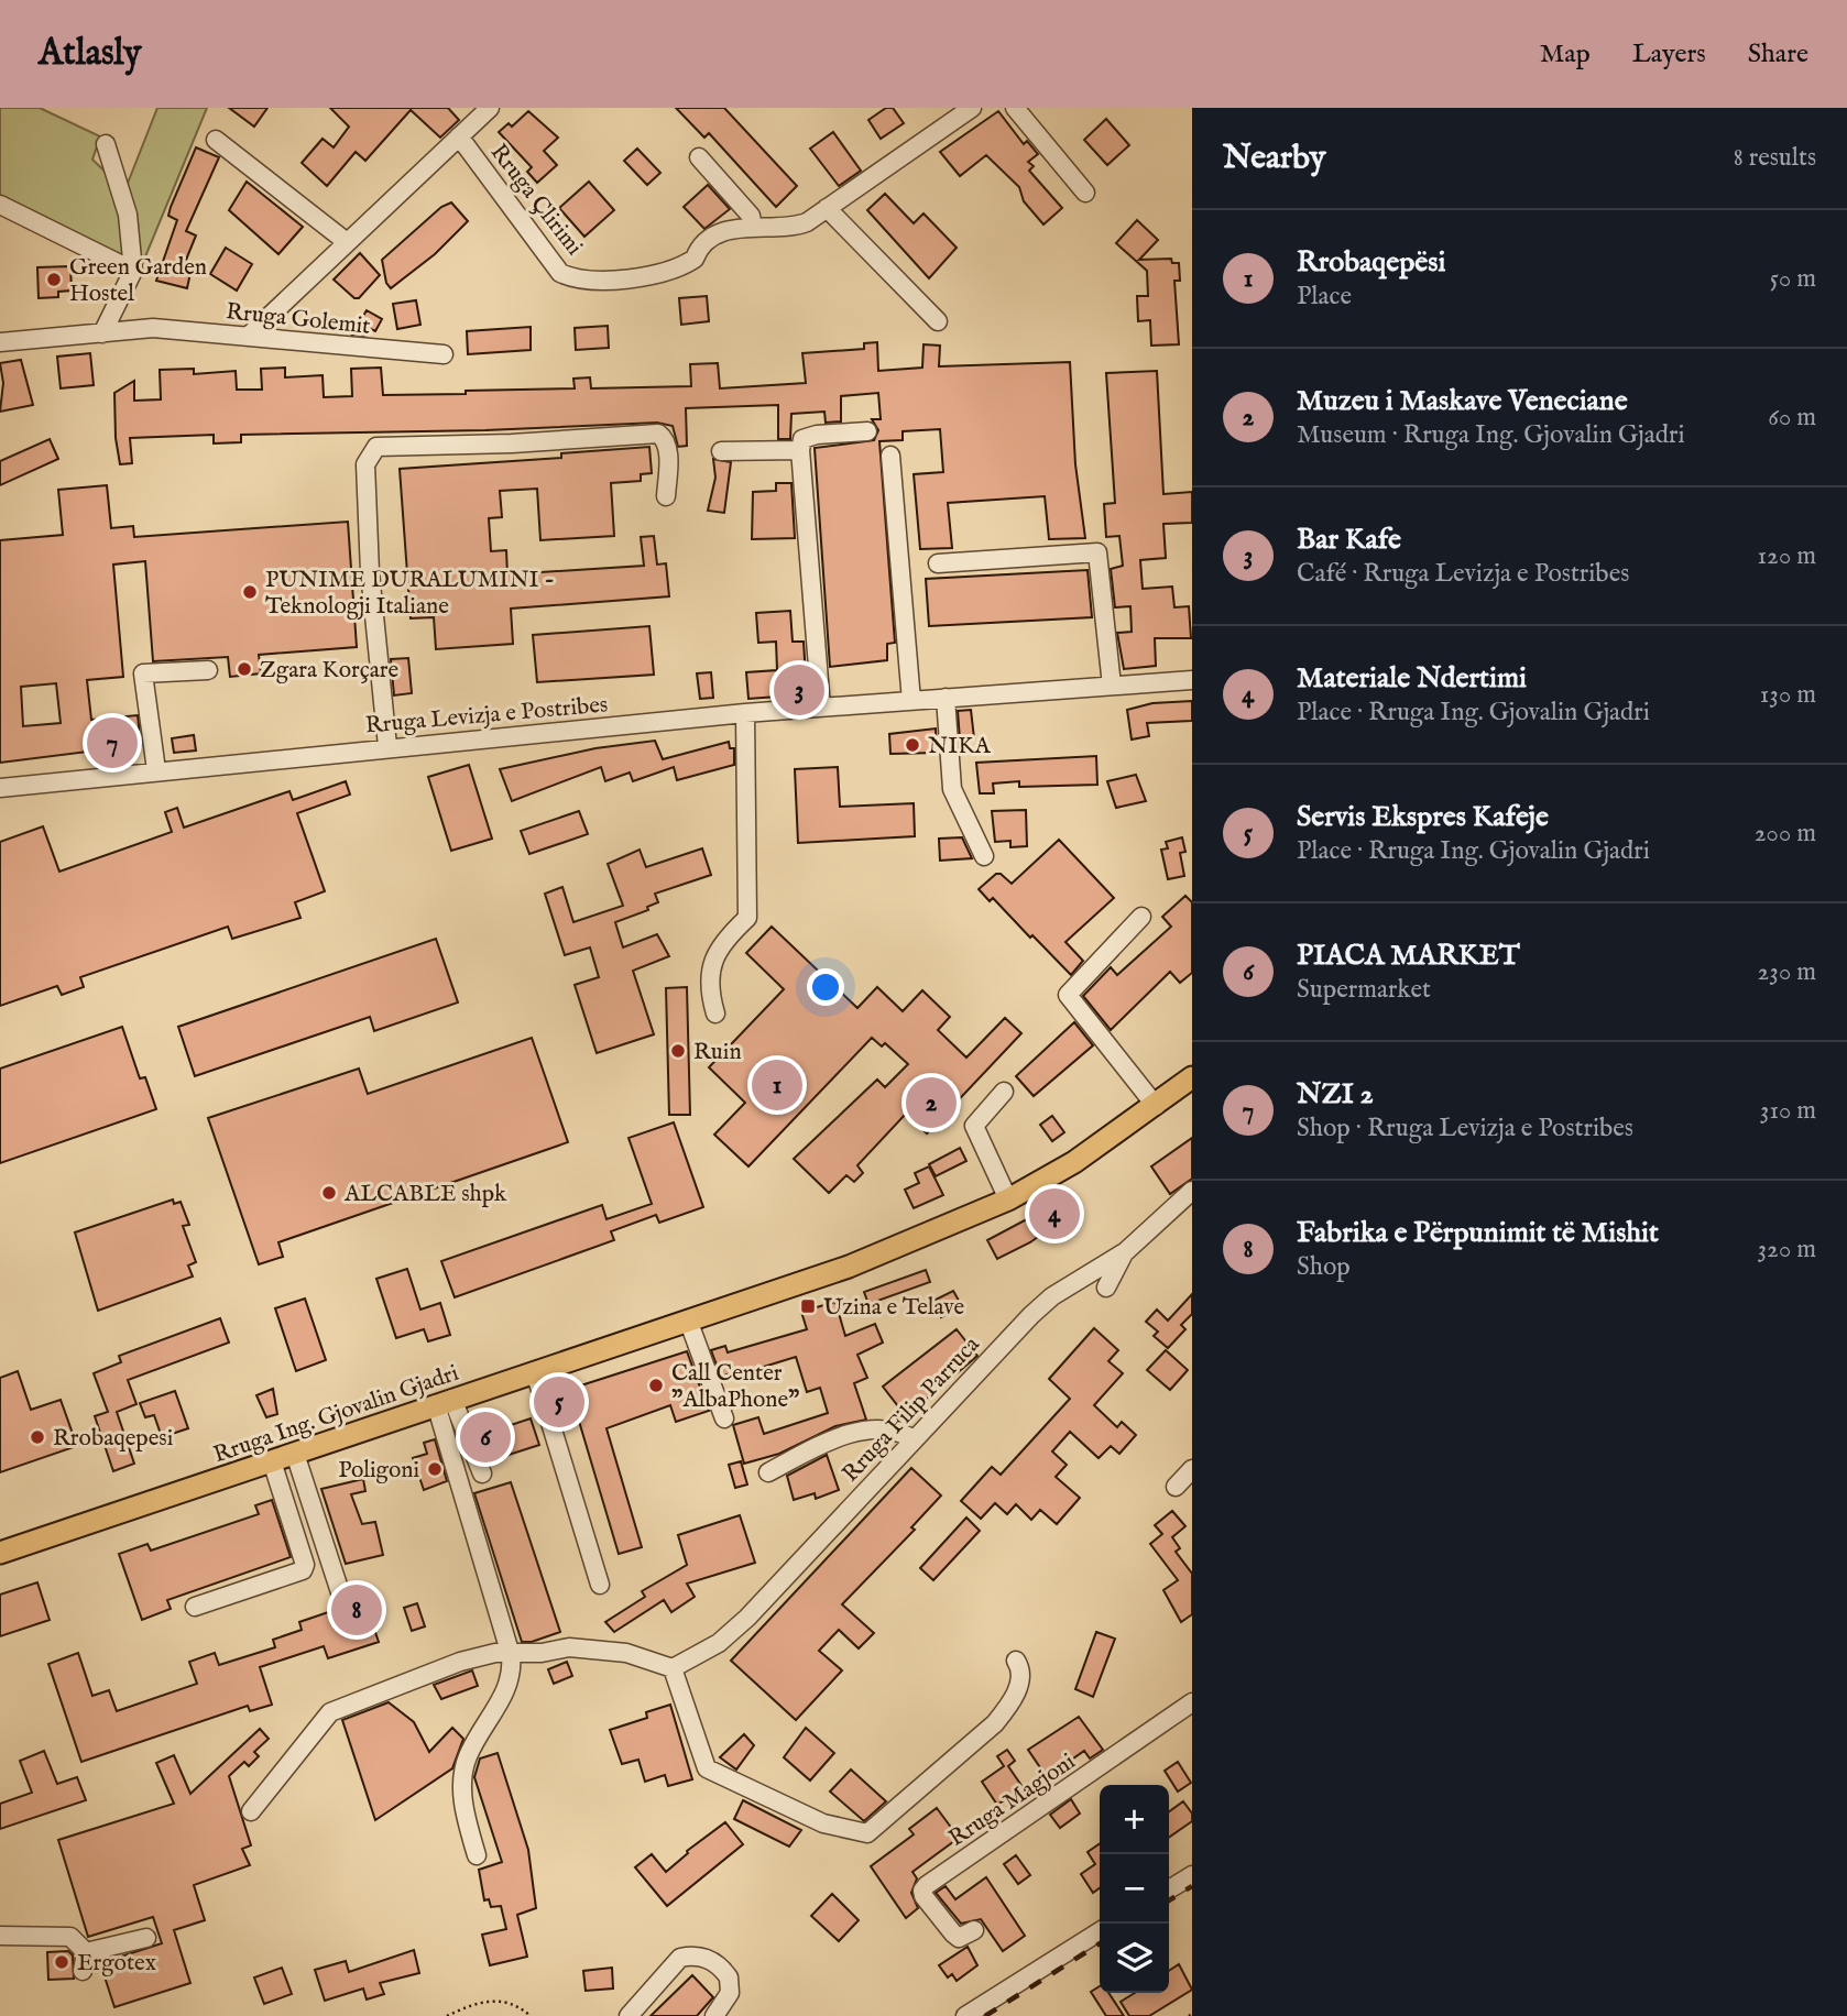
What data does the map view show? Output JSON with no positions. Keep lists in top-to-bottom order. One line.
{"streets":{"main road":["Rruga Ing. Gjovalin Gjadri"],"street":["Rruga Çlirimi","Rruga Golemit","Rruga Levizja e Postribes","Rruga Filip Parruca","Rruga Magjoni"]},"places":{"other":["Green Garden Hostel","PUNIME DURALUMINI - Teknologji Italiane","Zgara Korçare","NIKA","Ruin","ALCABLE shpk","Call Center \"AlbaPhone\"","Rrobaqepesi","Poligoni","Ergotex"],"transit":["Uzina e Telave"]},"page":{"header":"Atlasly","nav":["Map","Layers","Share"],"heading":["Nearby","8 results"],"list":[{"mark":"1","name":"Rrobaqepësi","note":"Place","value":"50 m"},{"mark":"2","name":"Muzeu i Maskave Veneciane","note":"Museum · Rruga Ing. Gjovalin Gjadri","value":"60 m"},{"mark":"3","name":"Bar Kafe","note":"Café · Rruga Levizja e Postribes","value":"120 m"},{"mark":"4","name":"Materiale Ndertimi","note":"Place · Rruga Ing. Gjovalin Gjadri","value":"130 m"},{"mark":"5","name":"Servis Ekspres Kafeje","note":"Place · Rruga Ing. Gjovalin Gjadri","value":"200 m"},{"mark":"6","name":"PIACA MARKET","note":"Supermarket","value":"230 m"},{"mark":"7","name":"NZI 2","note":"Shop · Rruga Levizja e Postribes","value":"310 m"},{"mark":"8","name":"Fabrika e Përpunimit të Mishit","note":"Shop","value":"320 m"}],"pins":["3","7","1","2","4","5","6","8"],"map_buttons":["+","−"]}}
